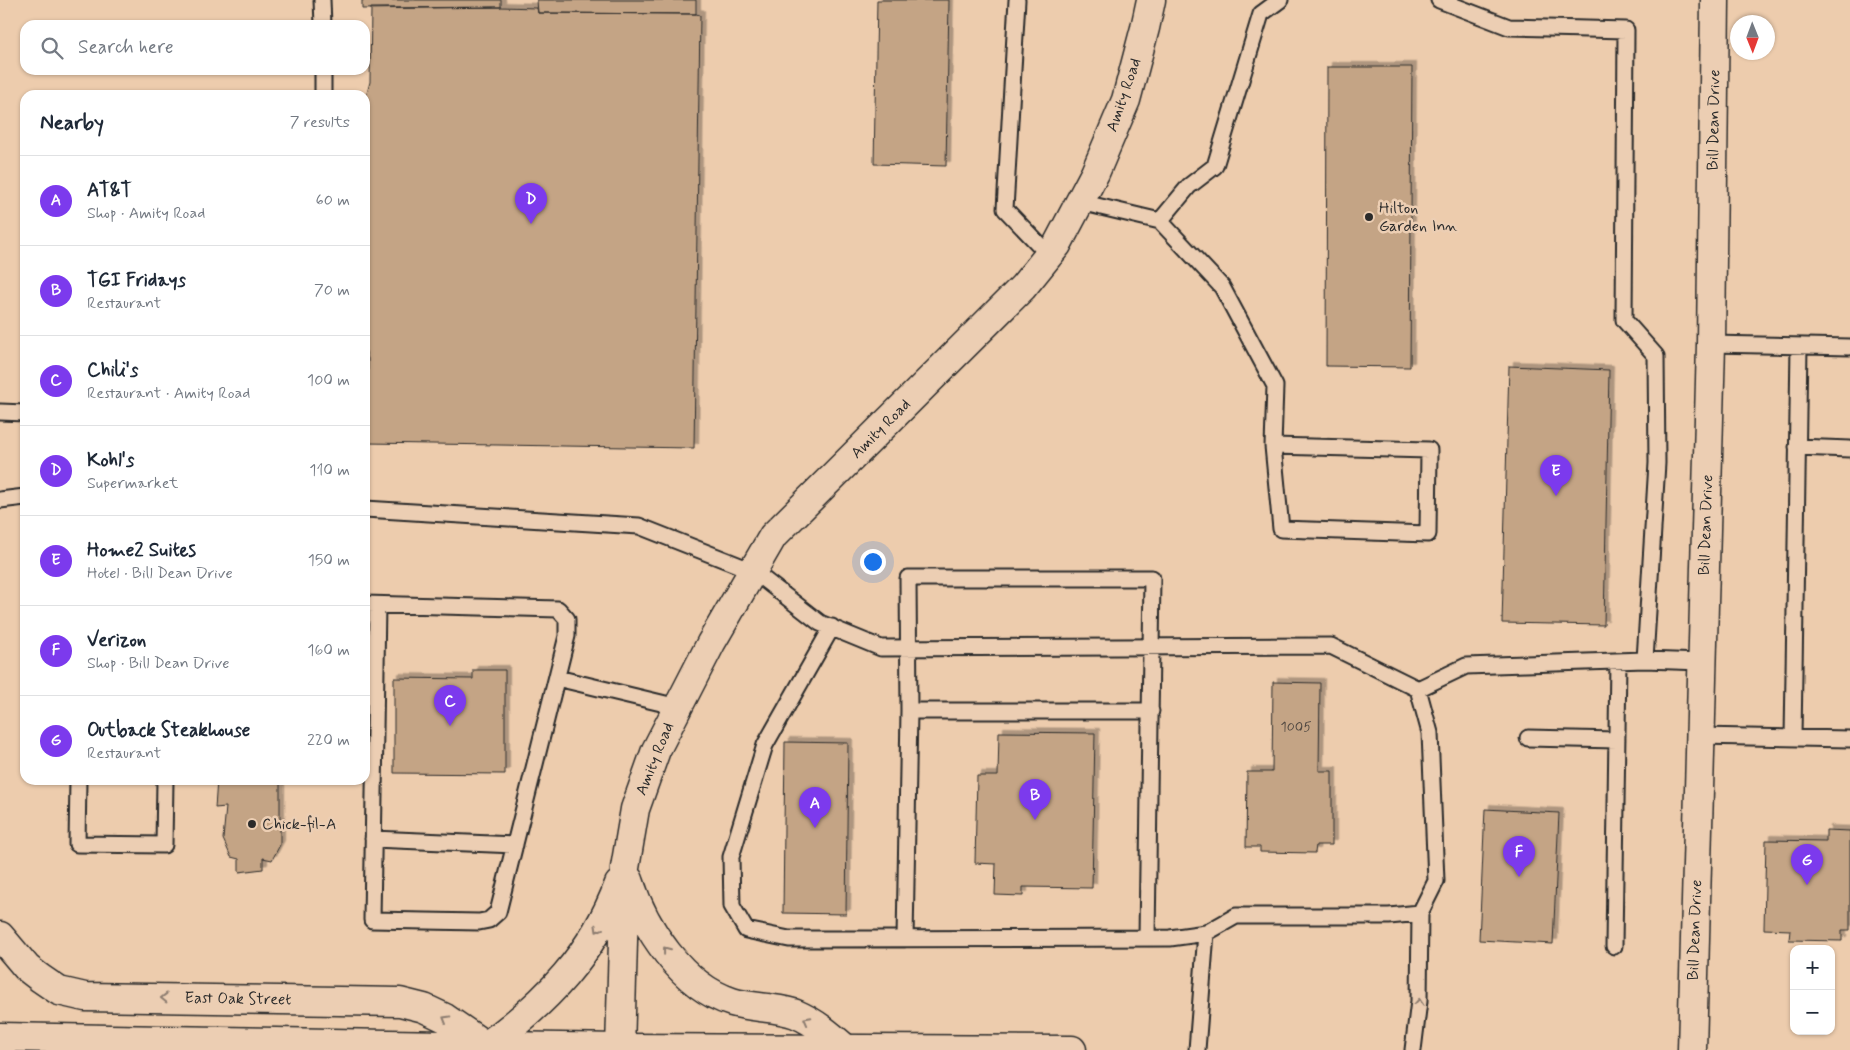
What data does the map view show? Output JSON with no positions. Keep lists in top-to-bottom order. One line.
{"streets":{"main road":["Amity Road","Bill Dean Drive","East Oak Street"]},"crossings":[["Amity Road","East Oak Street"]],"places":["Hilton Garden Inn","Chick-fil-A"],"house_numbers":["1005"],"north":"bottom","page":{"search":"Search here","heading":["Nearby","7 results"],"list":[{"mark":"A","name":"AT&T","note":"Shop · Amity Road","value":"60 m"},{"mark":"B","name":"TGI Fridays","note":"Restaurant","value":"70 m"},{"mark":"C","name":"Chili's","note":"Restaurant · Amity Road","value":"100 m"},{"mark":"D","name":"Kohl's","note":"Supermarket","value":"110 m"},{"mark":"E","name":"Home2 Suites","note":"Hotel · Bill Dean Drive","value":"150 m"},{"mark":"F","name":"Verizon","note":"Shop · Bill Dean Drive","value":"160 m"},{"mark":"G","name":"Outback Steakhouse","note":"Restaurant","value":"220 m"}],"pins":["D","E","C","B","A","F","G"],"map_buttons":["+","−"]}}
